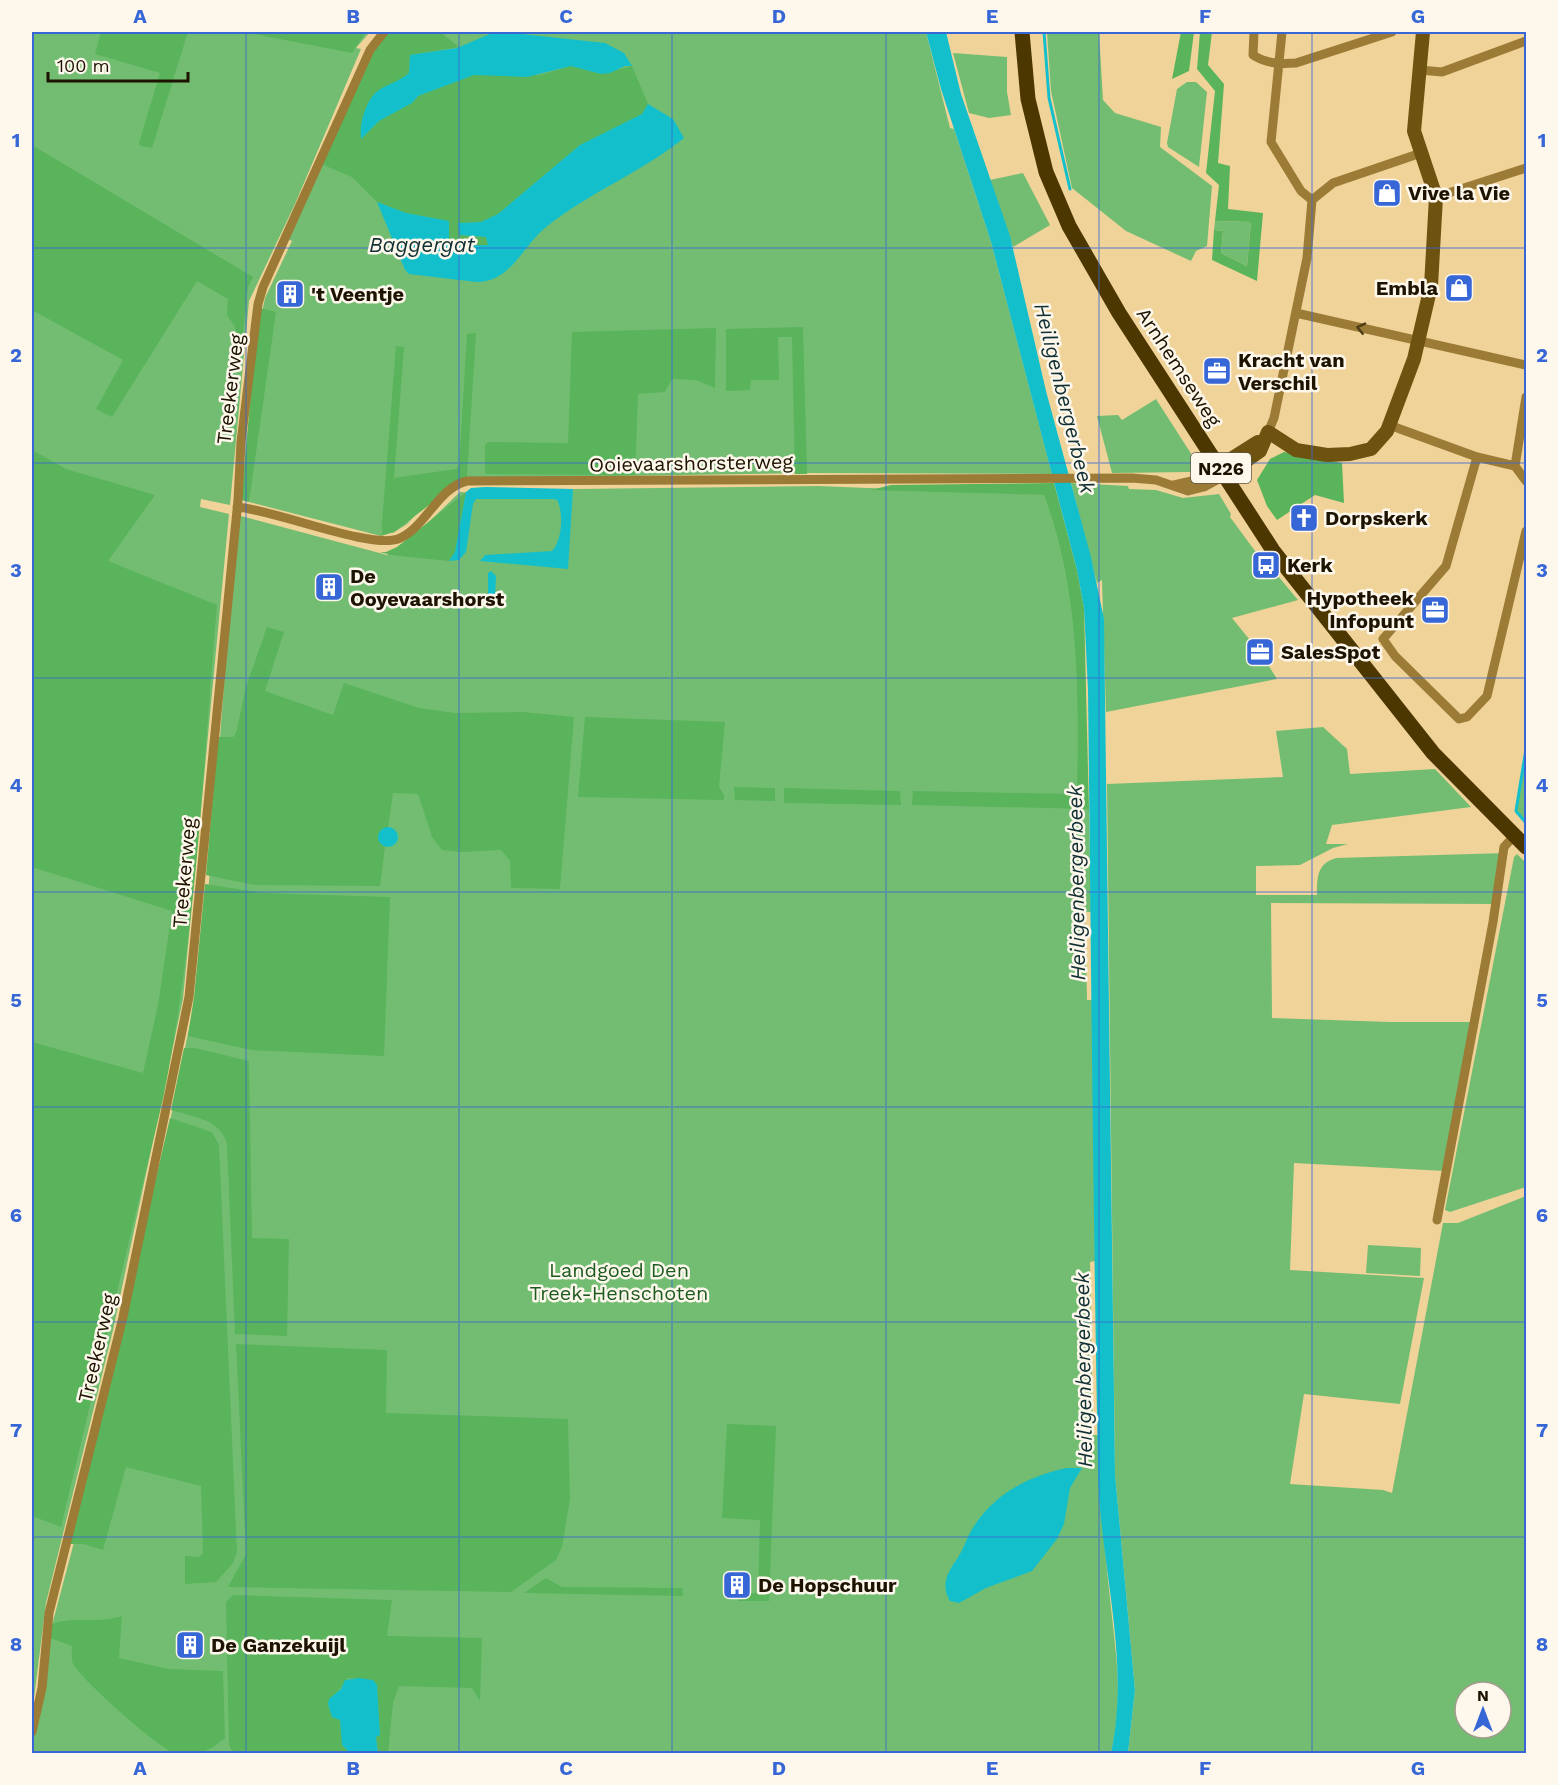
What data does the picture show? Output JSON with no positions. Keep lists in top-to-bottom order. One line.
{"streets":{"main road":["Arnhemseweg","N226"],"street":["Treekerweg","Ooievaarshorsterweg"]},"crossings":[["Arnhemseweg","Ooievaarshorsterweg"],["Treekerweg","Ooievaarshorsterweg"]],"water":["Baggergat","Heiligenbergerbeek"],"parks":["Landgoed Den Treek-Henschoten"],"places":{"shop":["Vive la Vie","Embla"],"building":["'t Veentje","De Ooyevaarshorst","De Hopschuur","De Ganzekuijl"],"office":["Kracht van Verschil","Hypotheek Infopunt","SalesSpot"],"church":["Dorpskerk"],"bus stop":["Kerk"]},"scale_bar":"100 m","north":"top","grid":{"columns":["A","B","C","D","E","F","G"],"rows":["1","2","3","4","5","6","7","8"]}}
